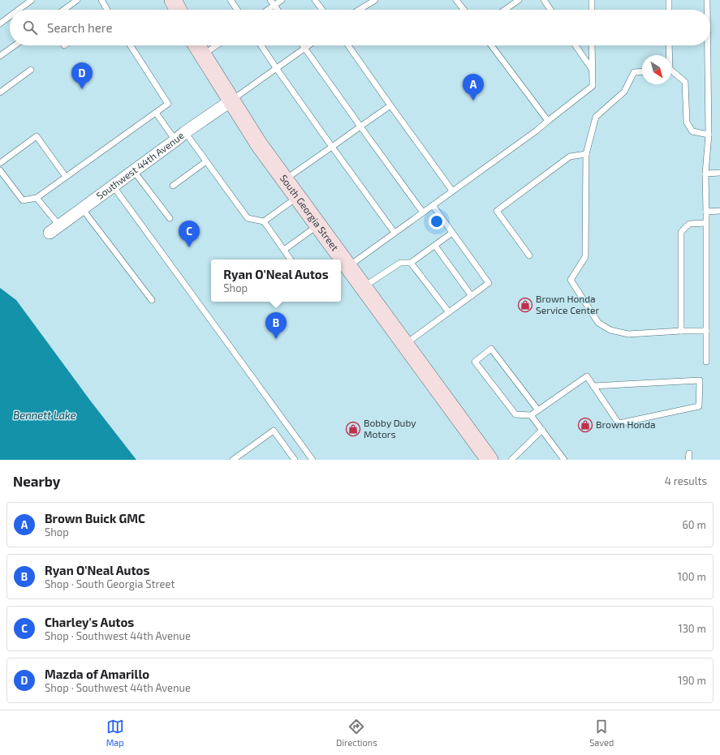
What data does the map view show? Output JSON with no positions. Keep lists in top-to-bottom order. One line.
{"streets":{"main road":["South Georgia Street"],"street":["Southwest 44th Avenue"]},"crossings":[["Southwest 44th Avenue","South Georgia Street"]],"water":["Bennett Lake"],"places":{"shop":["Brown Honda Service Center","Brown Honda","Bobby Duby Motors"]},"north":"bottom right","page":{"search":"Search here","pins":["D","A","C","B"],"popup":["Ryan O'Neal Autos","Shop"],"heading":["Nearby","4 results"],"list":[{"mark":"A","name":"Brown Buick GMC","note":"Shop","value":"60 m"},{"mark":"B","name":"Ryan O'Neal Autos","note":"Shop · South Georgia Street","value":"100 m"},{"mark":"C","name":"Charley's Autos","note":"Shop · Southwest 44th Avenue","value":"130 m"},{"mark":"D","name":"Mazda of Amarillo","note":"Shop · Southwest 44th Avenue","value":"190 m"}],"nav":["Map","Directions","Saved"]}}
